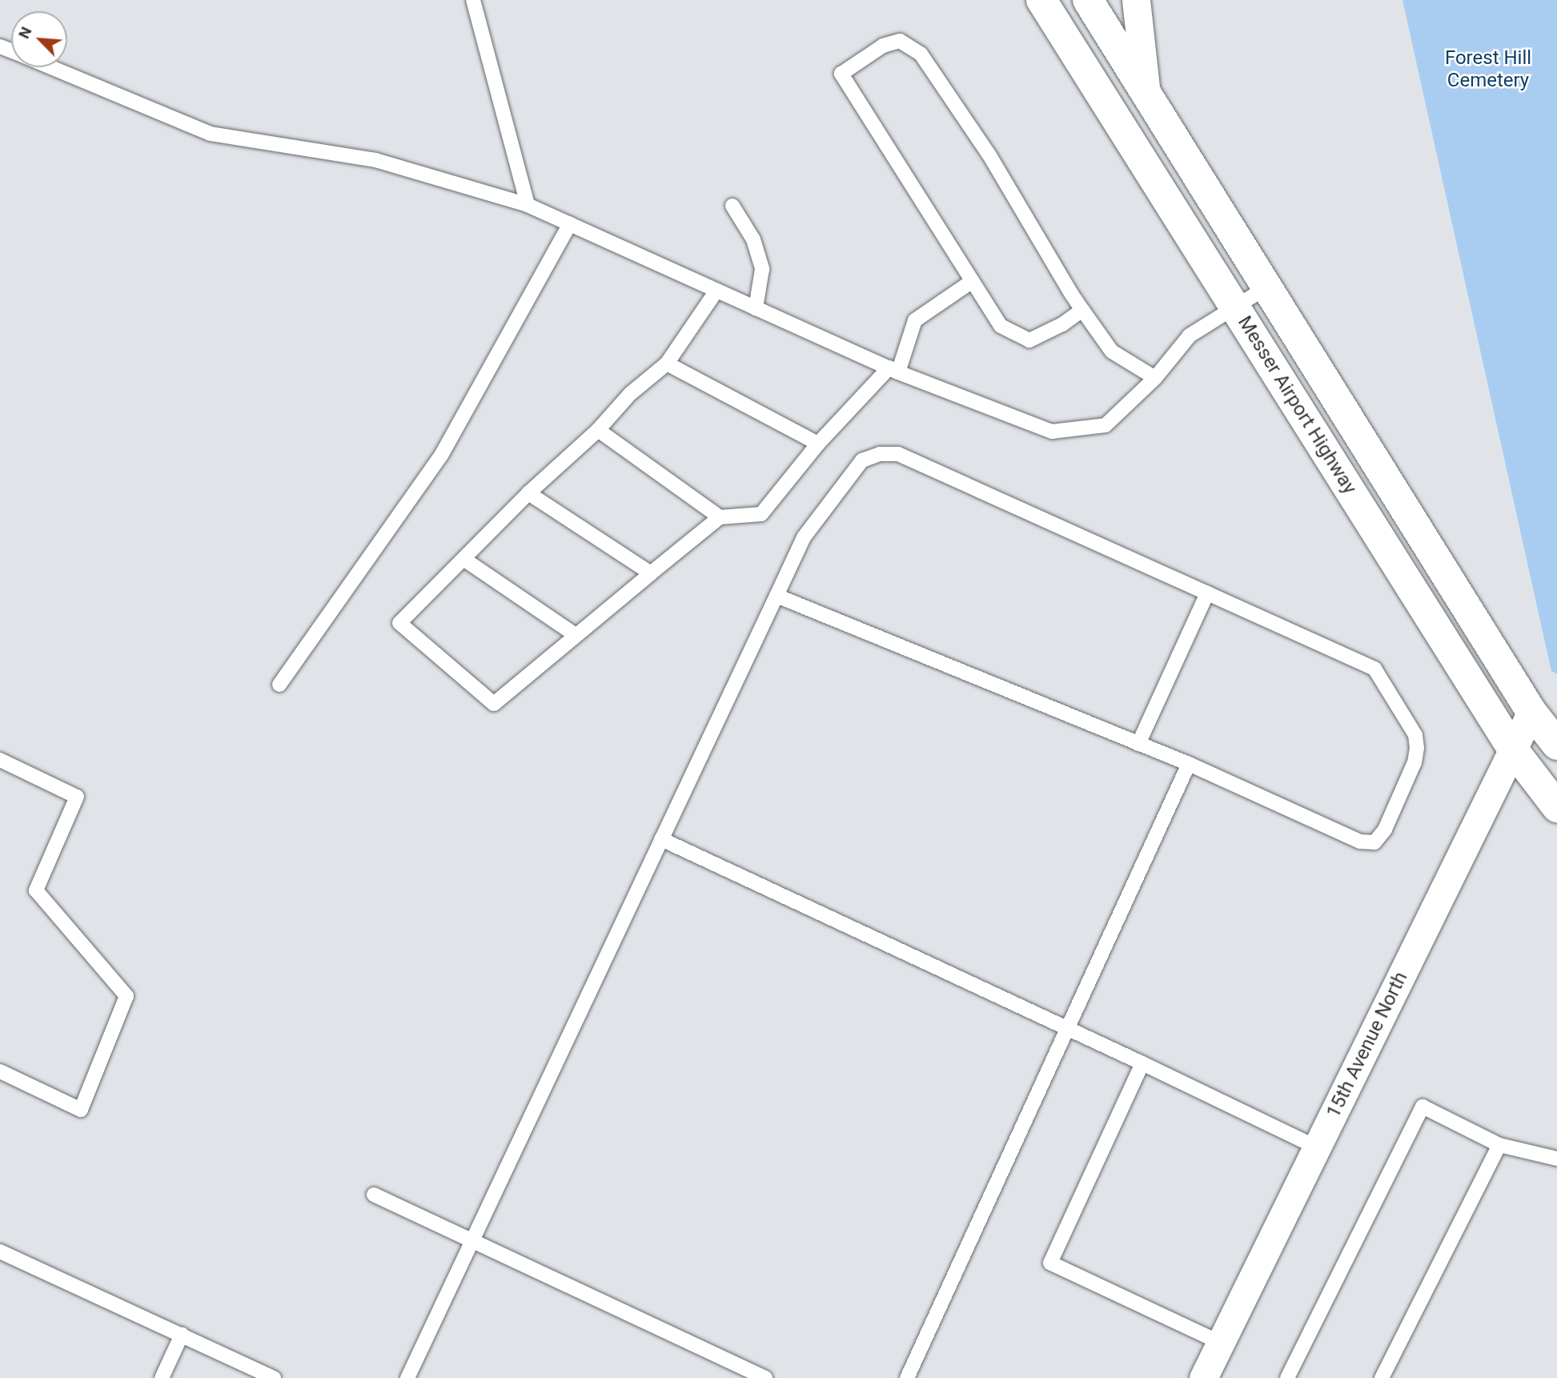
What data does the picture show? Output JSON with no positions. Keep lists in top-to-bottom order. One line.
{"streets":{"main road":["Messer Airport Highway"],"street":["15th Avenue North"]},"crossings":[["Messer Airport Highway","15th Avenue North"]],"parks":["Forest Hill Cemetery"],"north":"top left"}
